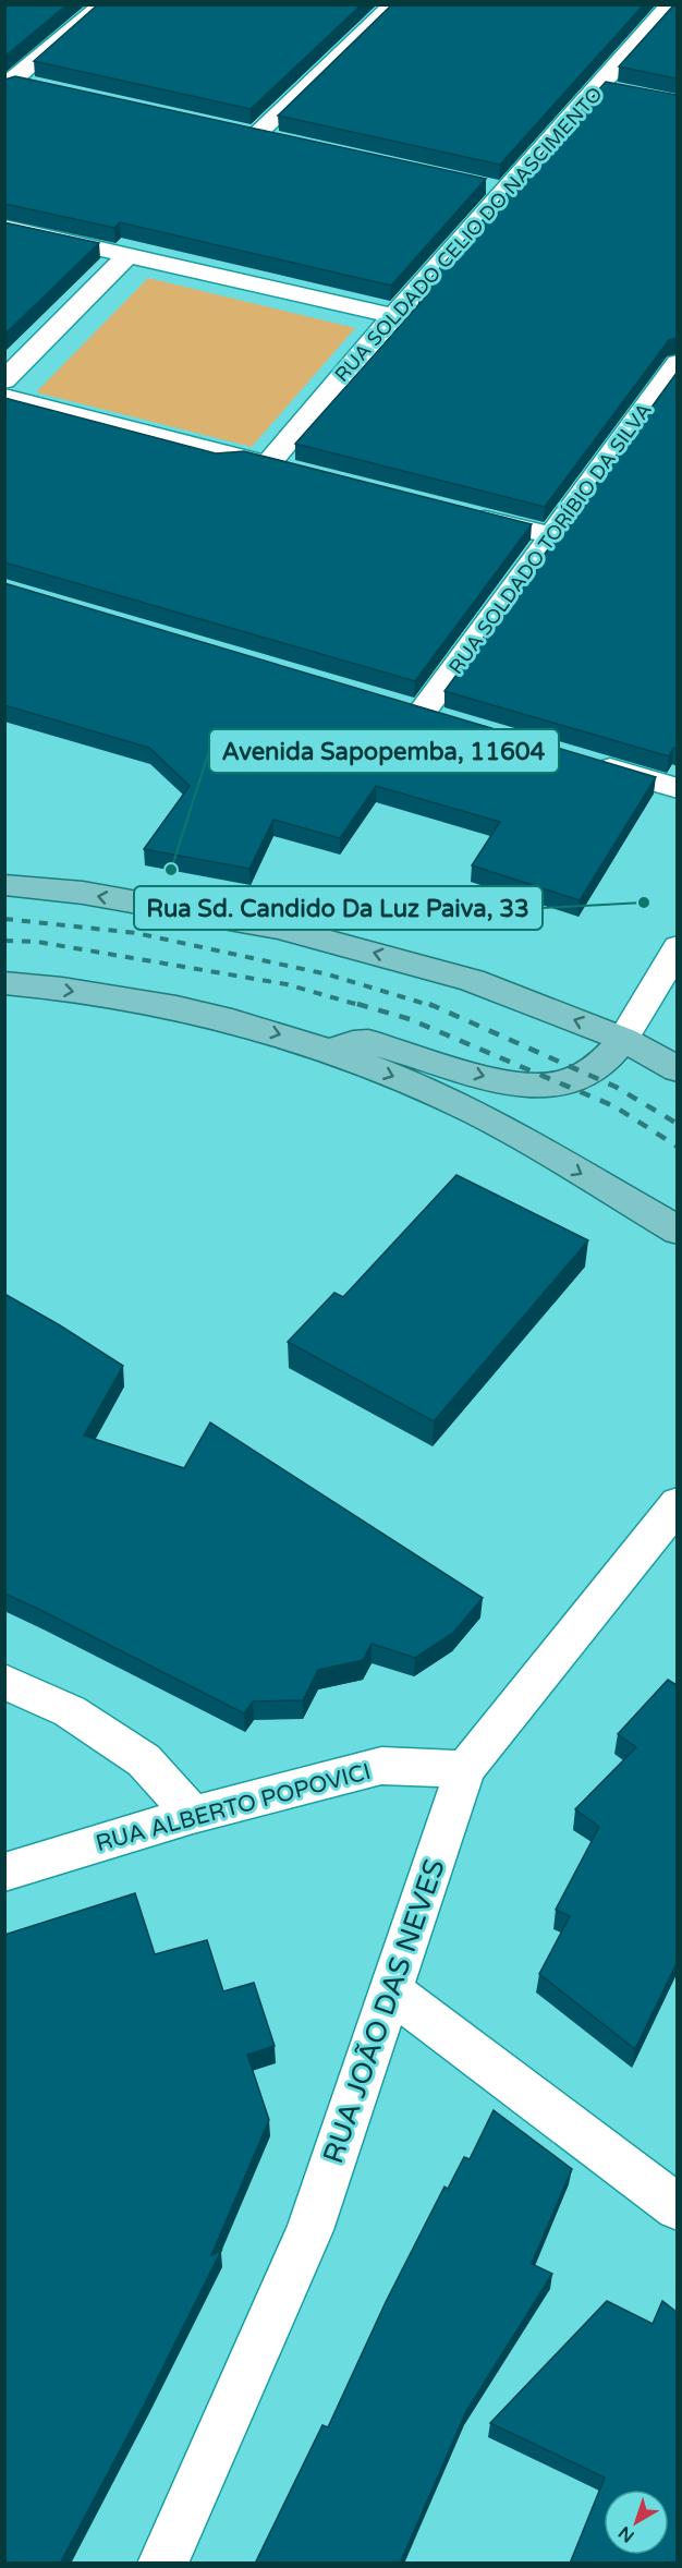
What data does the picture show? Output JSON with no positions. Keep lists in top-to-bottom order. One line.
{"streets":{"street":["RUA SOLDADO CELIO DO NASCIMENTO","RUA SOLDADO TORÍBIO DA SILVA","RUA ALBERTO POPOVICI","RUA JOÃO DAS NEVES"]},"crossings":[["RUA ALBERTO POPOVICI","RUA JOÃO DAS NEVES"]],"places":["Avenida Sapopemba, 11604","Rua Sd. Candido Da Luz Paiva, 33"],"north":"bottom left"}
